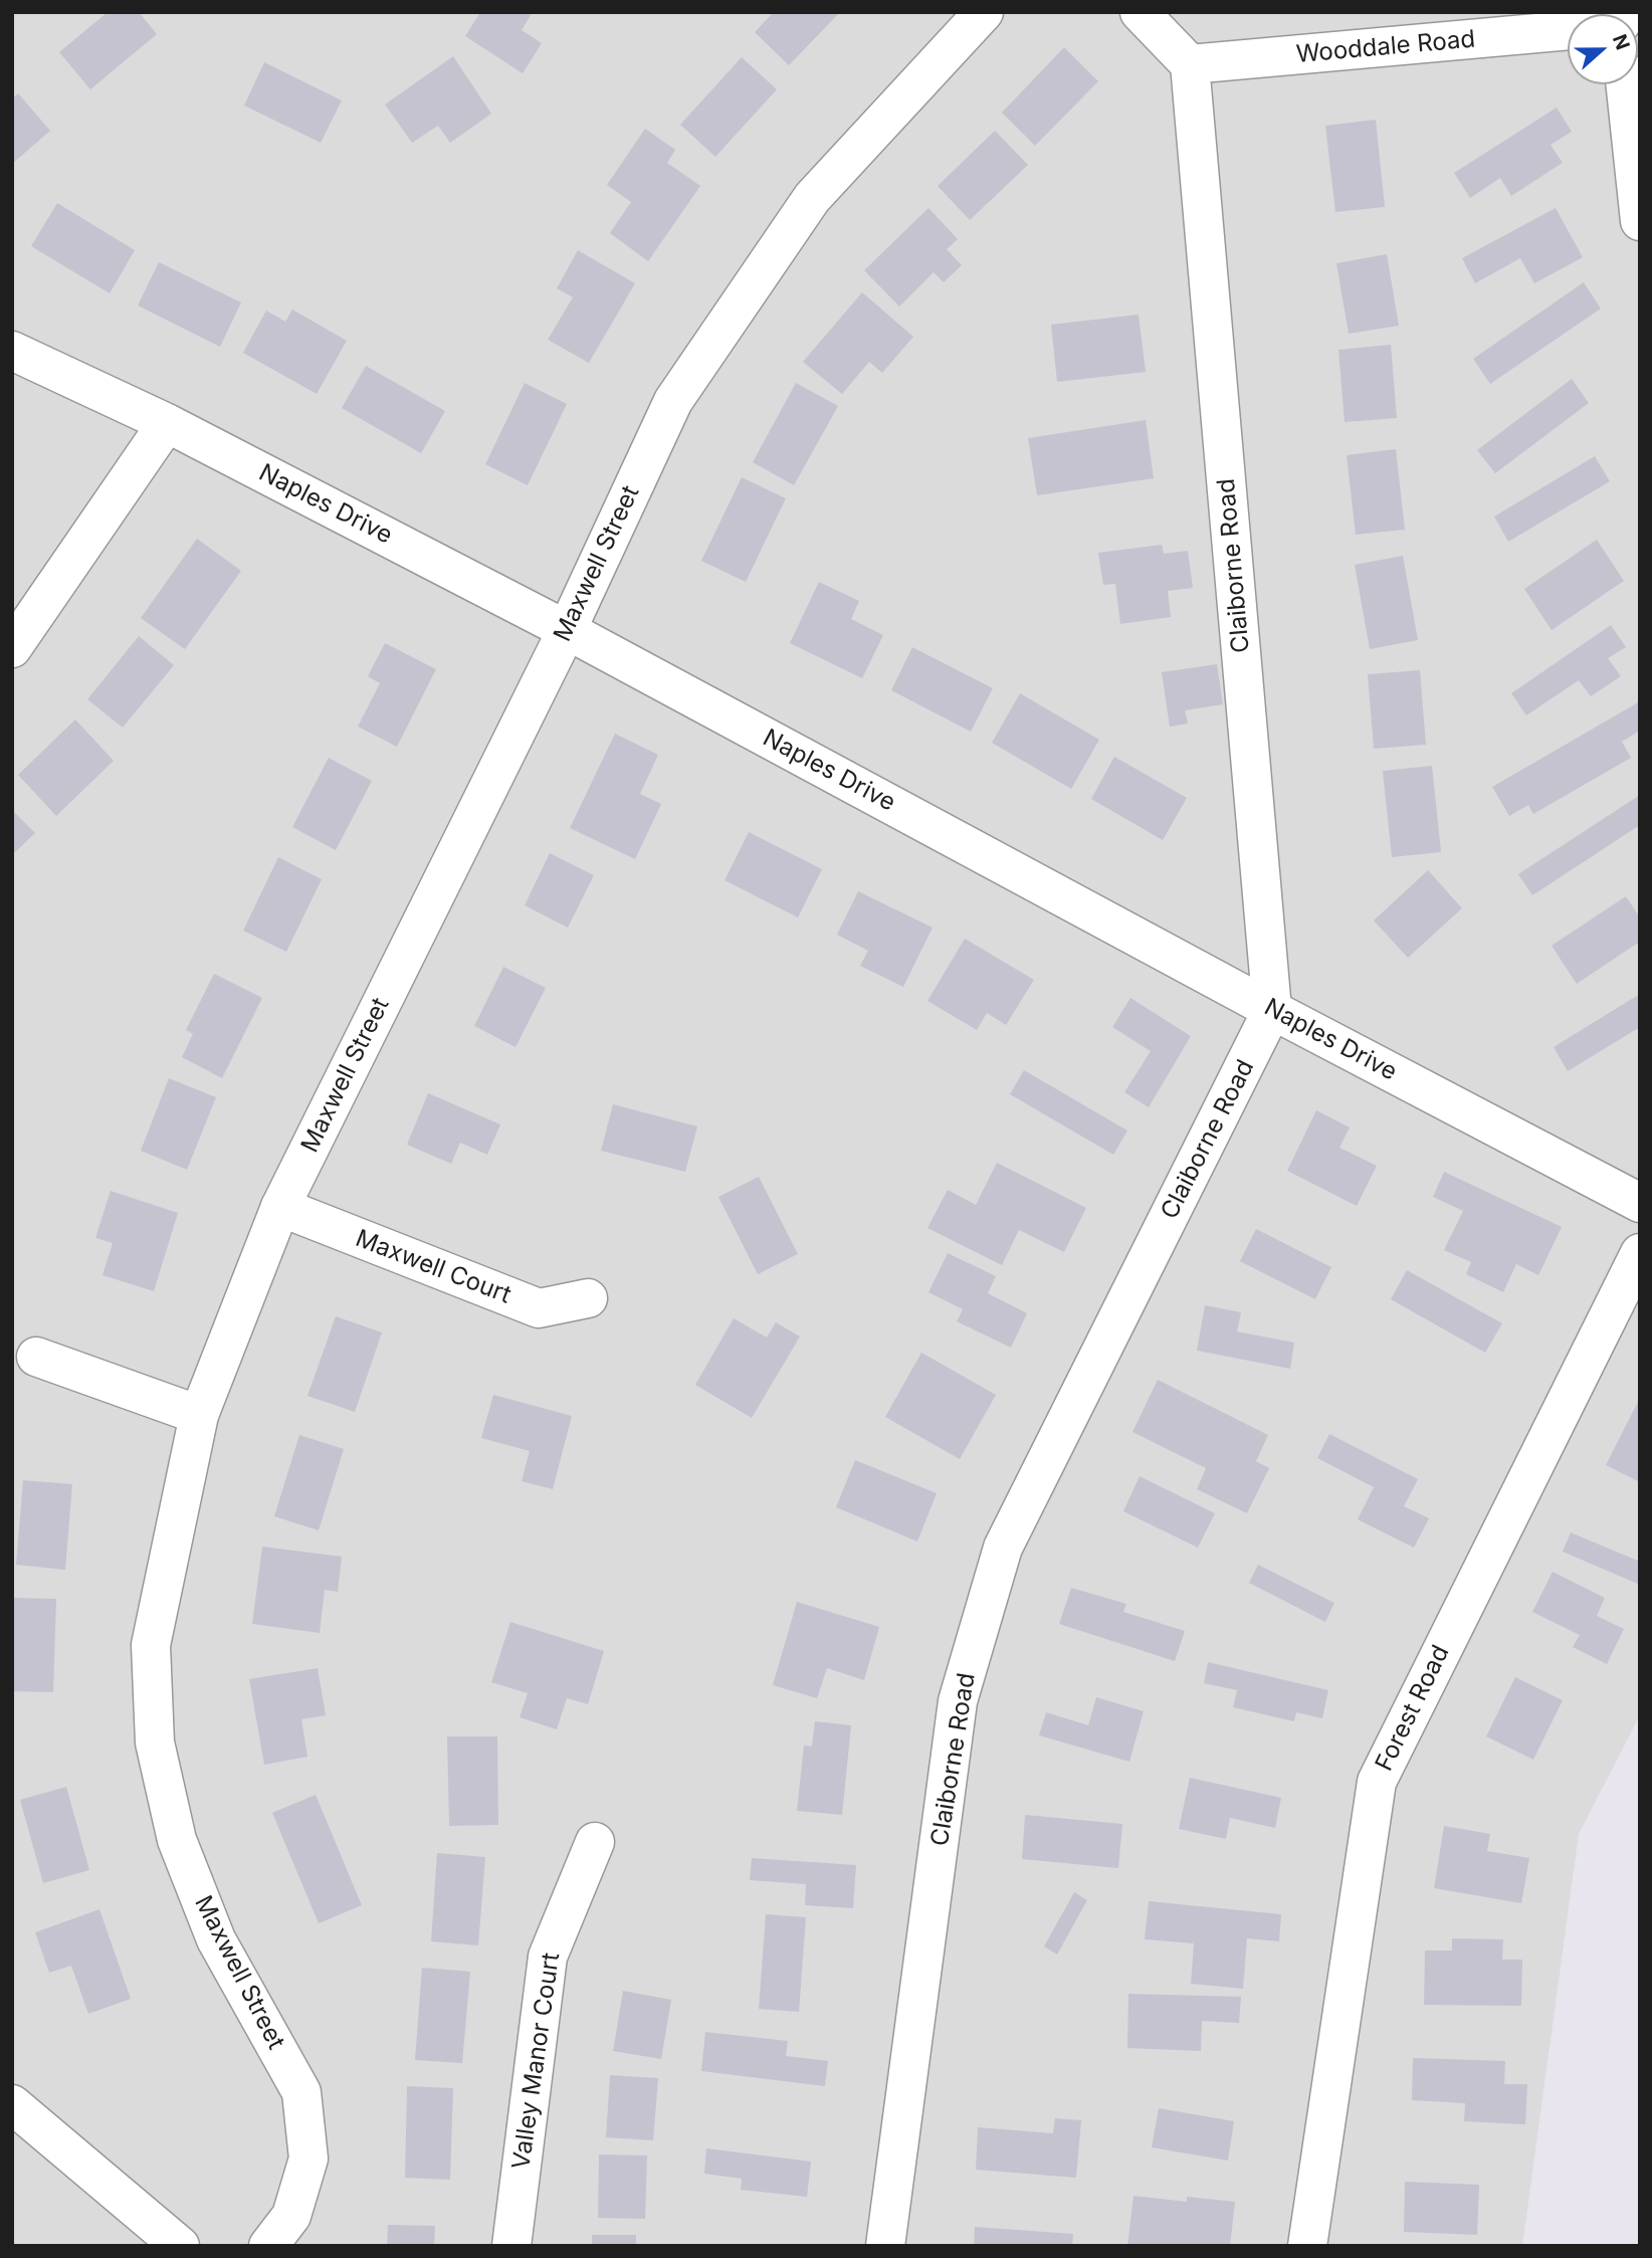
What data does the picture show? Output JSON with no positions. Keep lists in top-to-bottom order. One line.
{"streets":{"street":["Wooddale Road","Naples Drive","Maxwell Street","Claiborne Road","Maxwell Court","Forest Road","Valley Manor Court"]},"crossings":[["Wooddale Road","Claiborne Road"],["Naples Drive","Maxwell Street"],["Naples Drive","Claiborne Road"],["Maxwell Street","Maxwell Court"]],"north":"right"}
